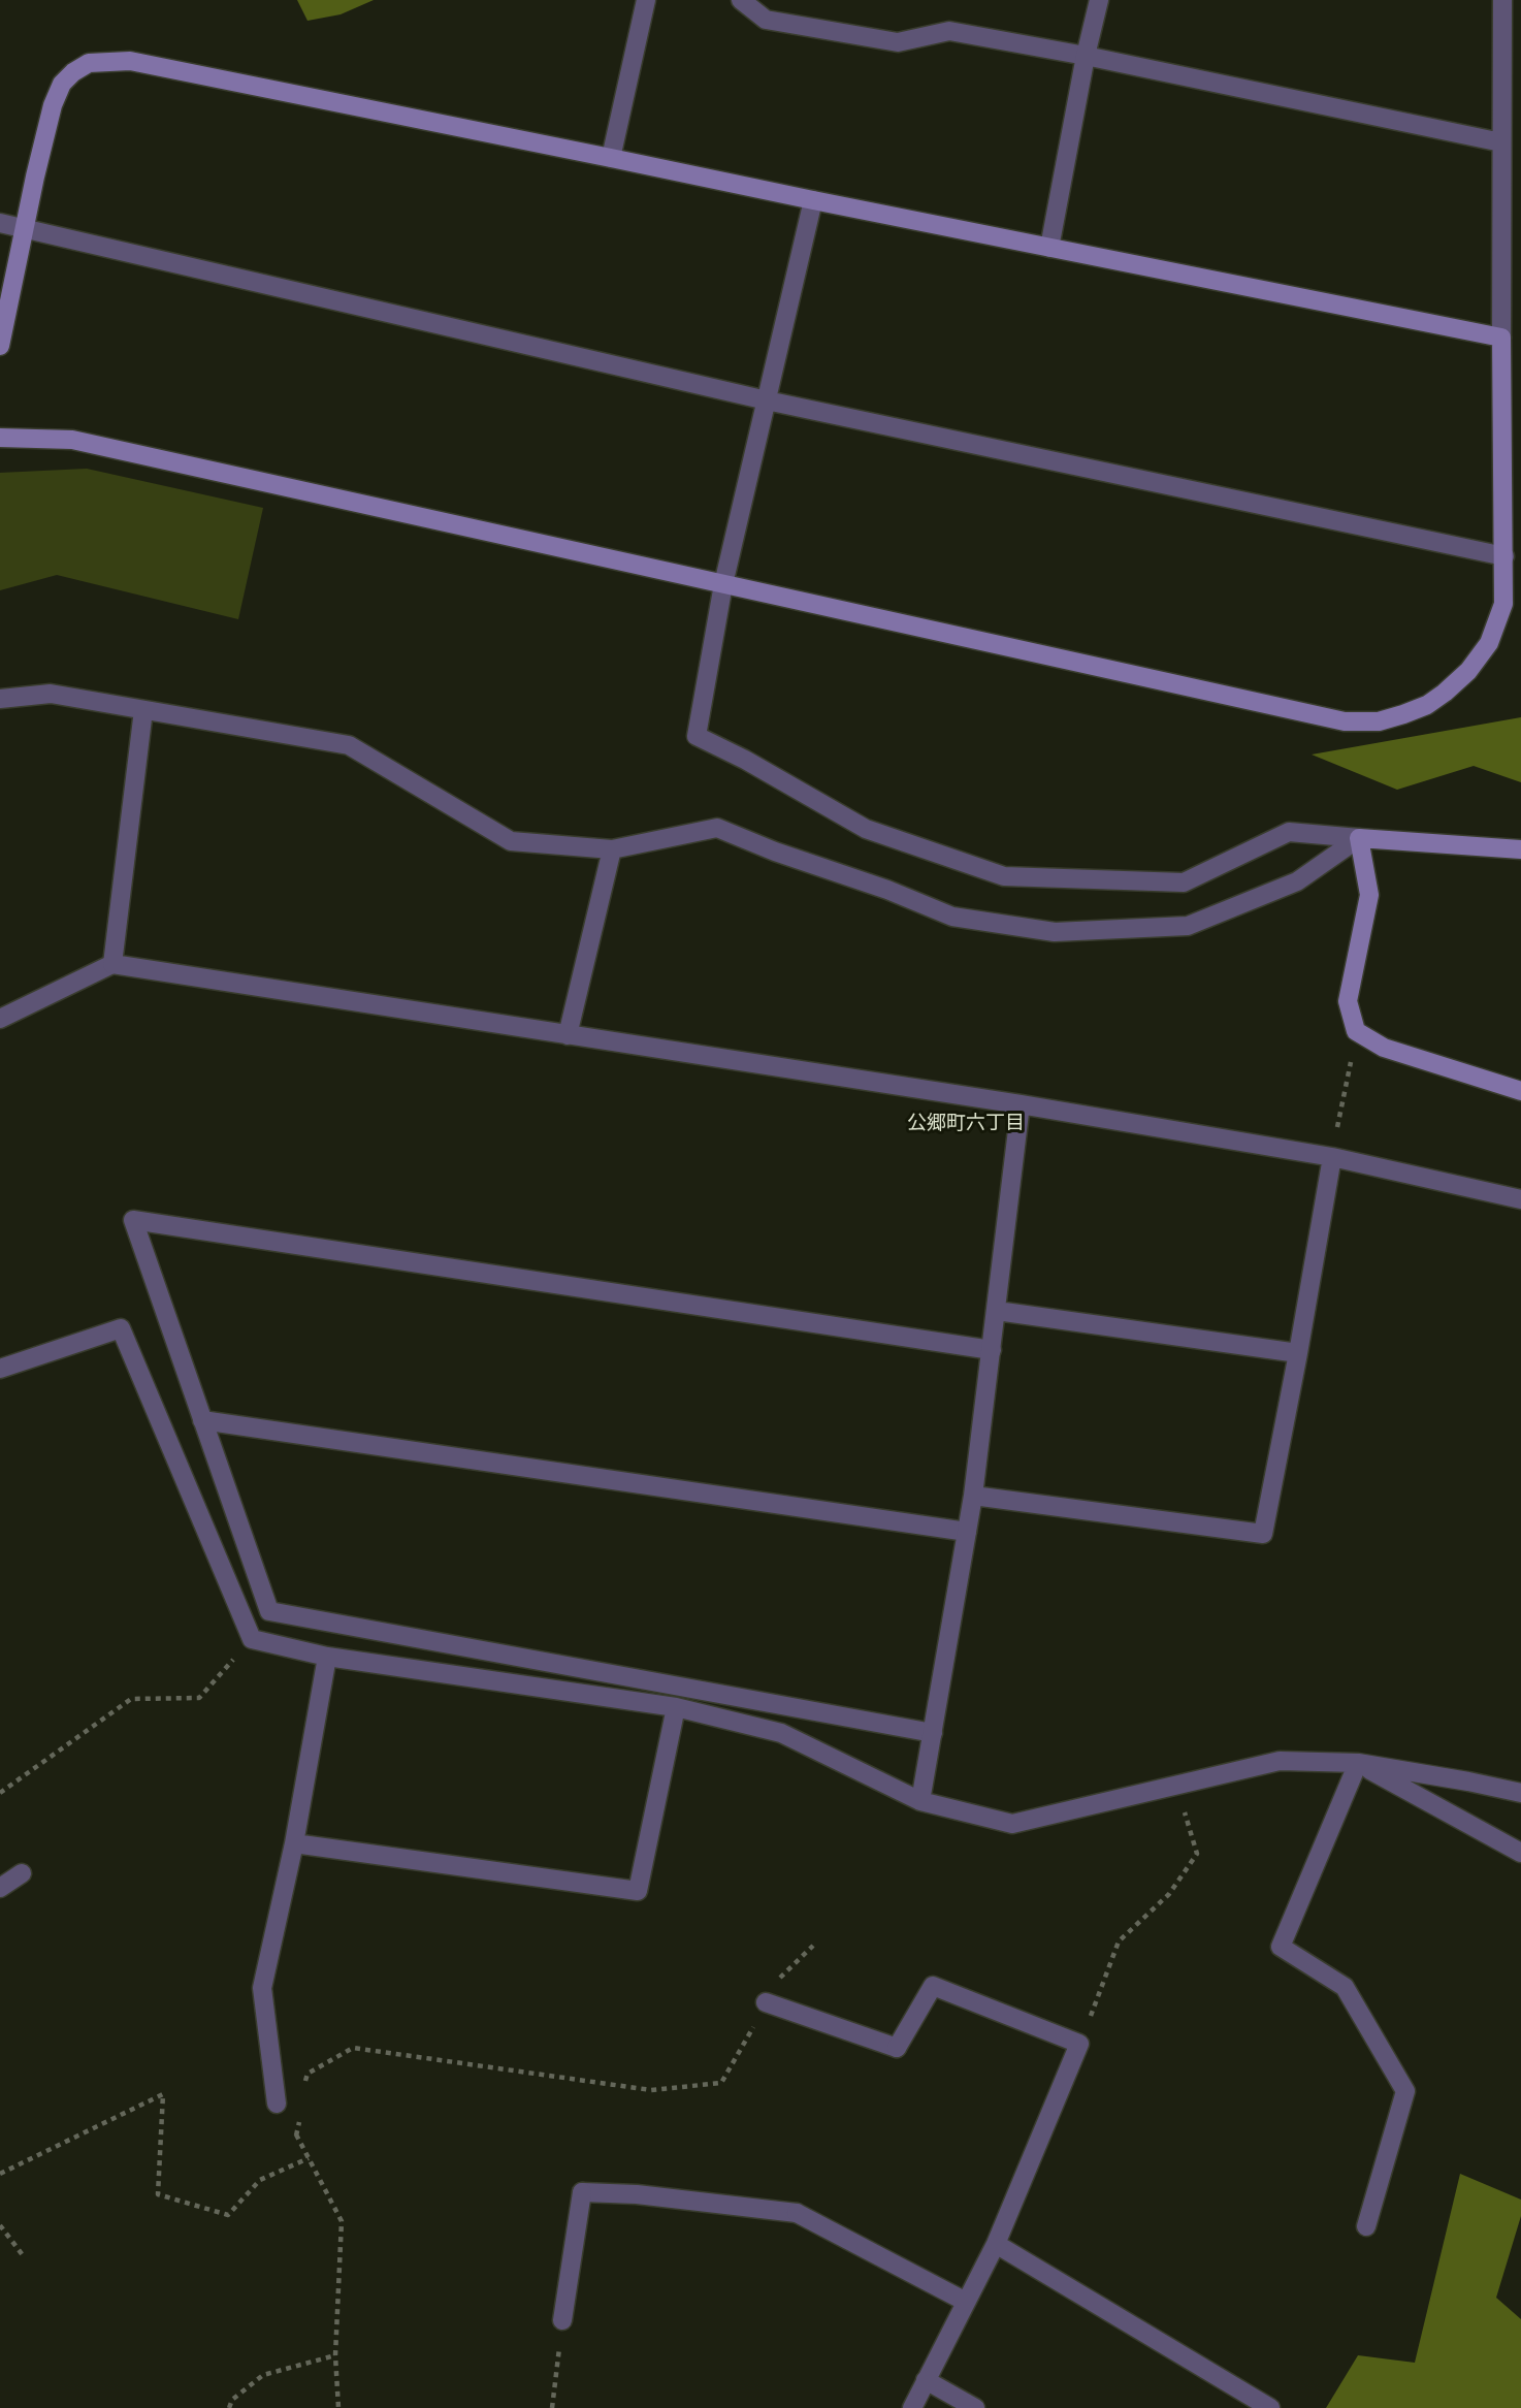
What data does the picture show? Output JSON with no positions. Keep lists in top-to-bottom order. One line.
{"districts":["公郷町六丁目"]}
